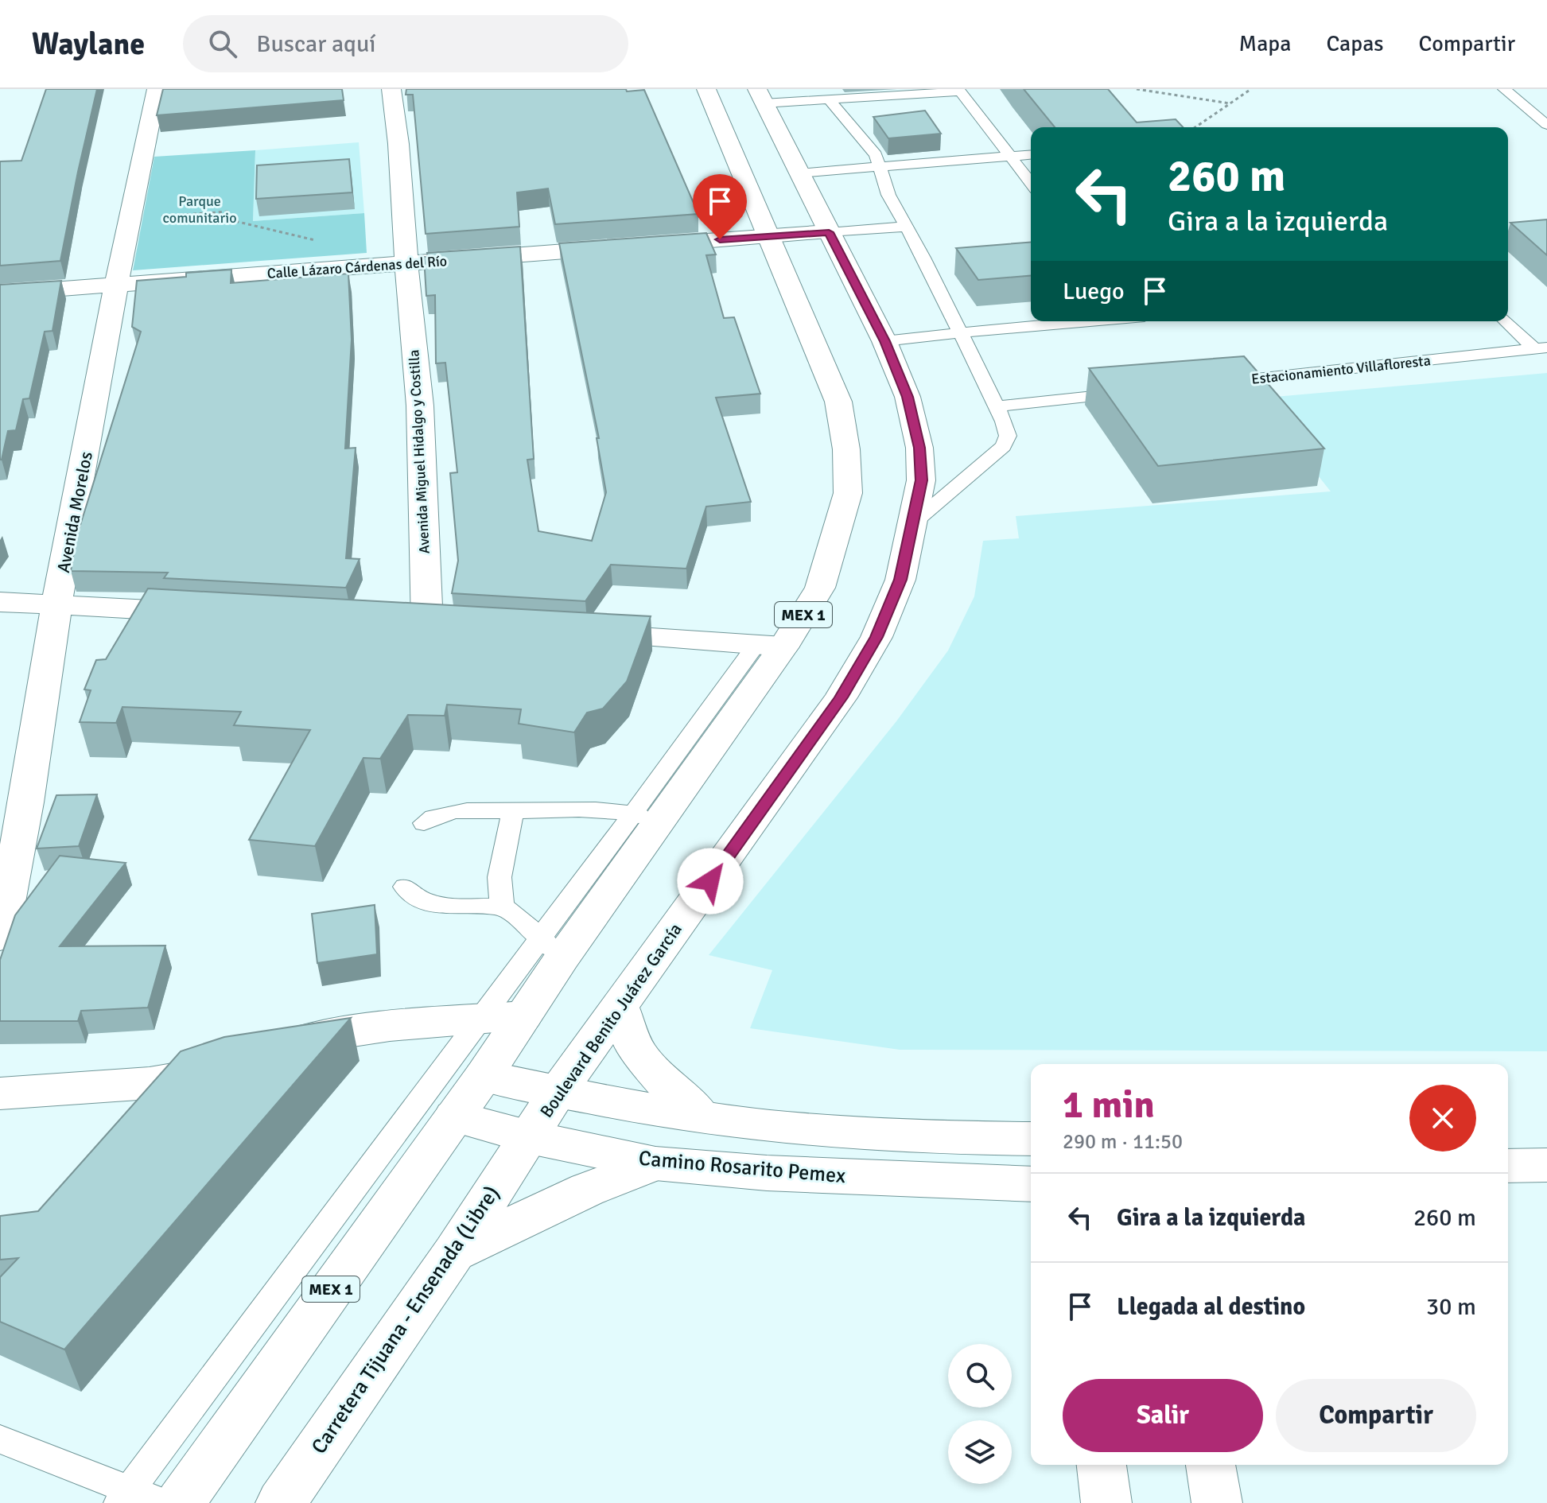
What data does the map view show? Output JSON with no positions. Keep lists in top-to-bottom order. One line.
{"streets":{"main road":["Calle Lázaro Cárdenas del Río","Avenida Miguel Hidalgo y Costilla","Avenida Morelos","MEX 1","Boulevard Benito Juárez García","Camino Rosarito Pemex","Carretera Tijuana - Ensenada (Libre)"],"lane":["Estacionamiento Villafloresta"]},"crossings":[["Calle Lázaro Cárdenas del Río","Avenida Miguel Hidalgo y Costilla"],["Calle Lázaro Cárdenas del Río","Avenida Morelos"],["Calle Lázaro Cárdenas del Río","MEX 1"],["Calle Lázaro Cárdenas del Río","Boulevard Benito Juárez García"],["MEX 1","Camino Rosarito Pemex"],["Boulevard Benito Juárez García","Camino Rosarito Pemex"],["Boulevard Benito Juárez García","Carretera Tijuana - Ensenada (Libre)"],["Camino Rosarito Pemex","Carretera Tijuana - Ensenada (Libre)"]],"parks":["Parque comunitario"],"page":{"header":"Waylane","search":"Buscar aquí","nav":["Mapa","Capas","Compartir"],"turn":["260 m","Gira a la izquierda"],"then":"Luego","heading":["1 min","290 m · 11:50"],"list":[{"name":"Gira a la izquierda","value":"260 m"},{"name":"Llegada al destino","value":"30 m"}],"buttons":["Salir","Compartir"]}}
